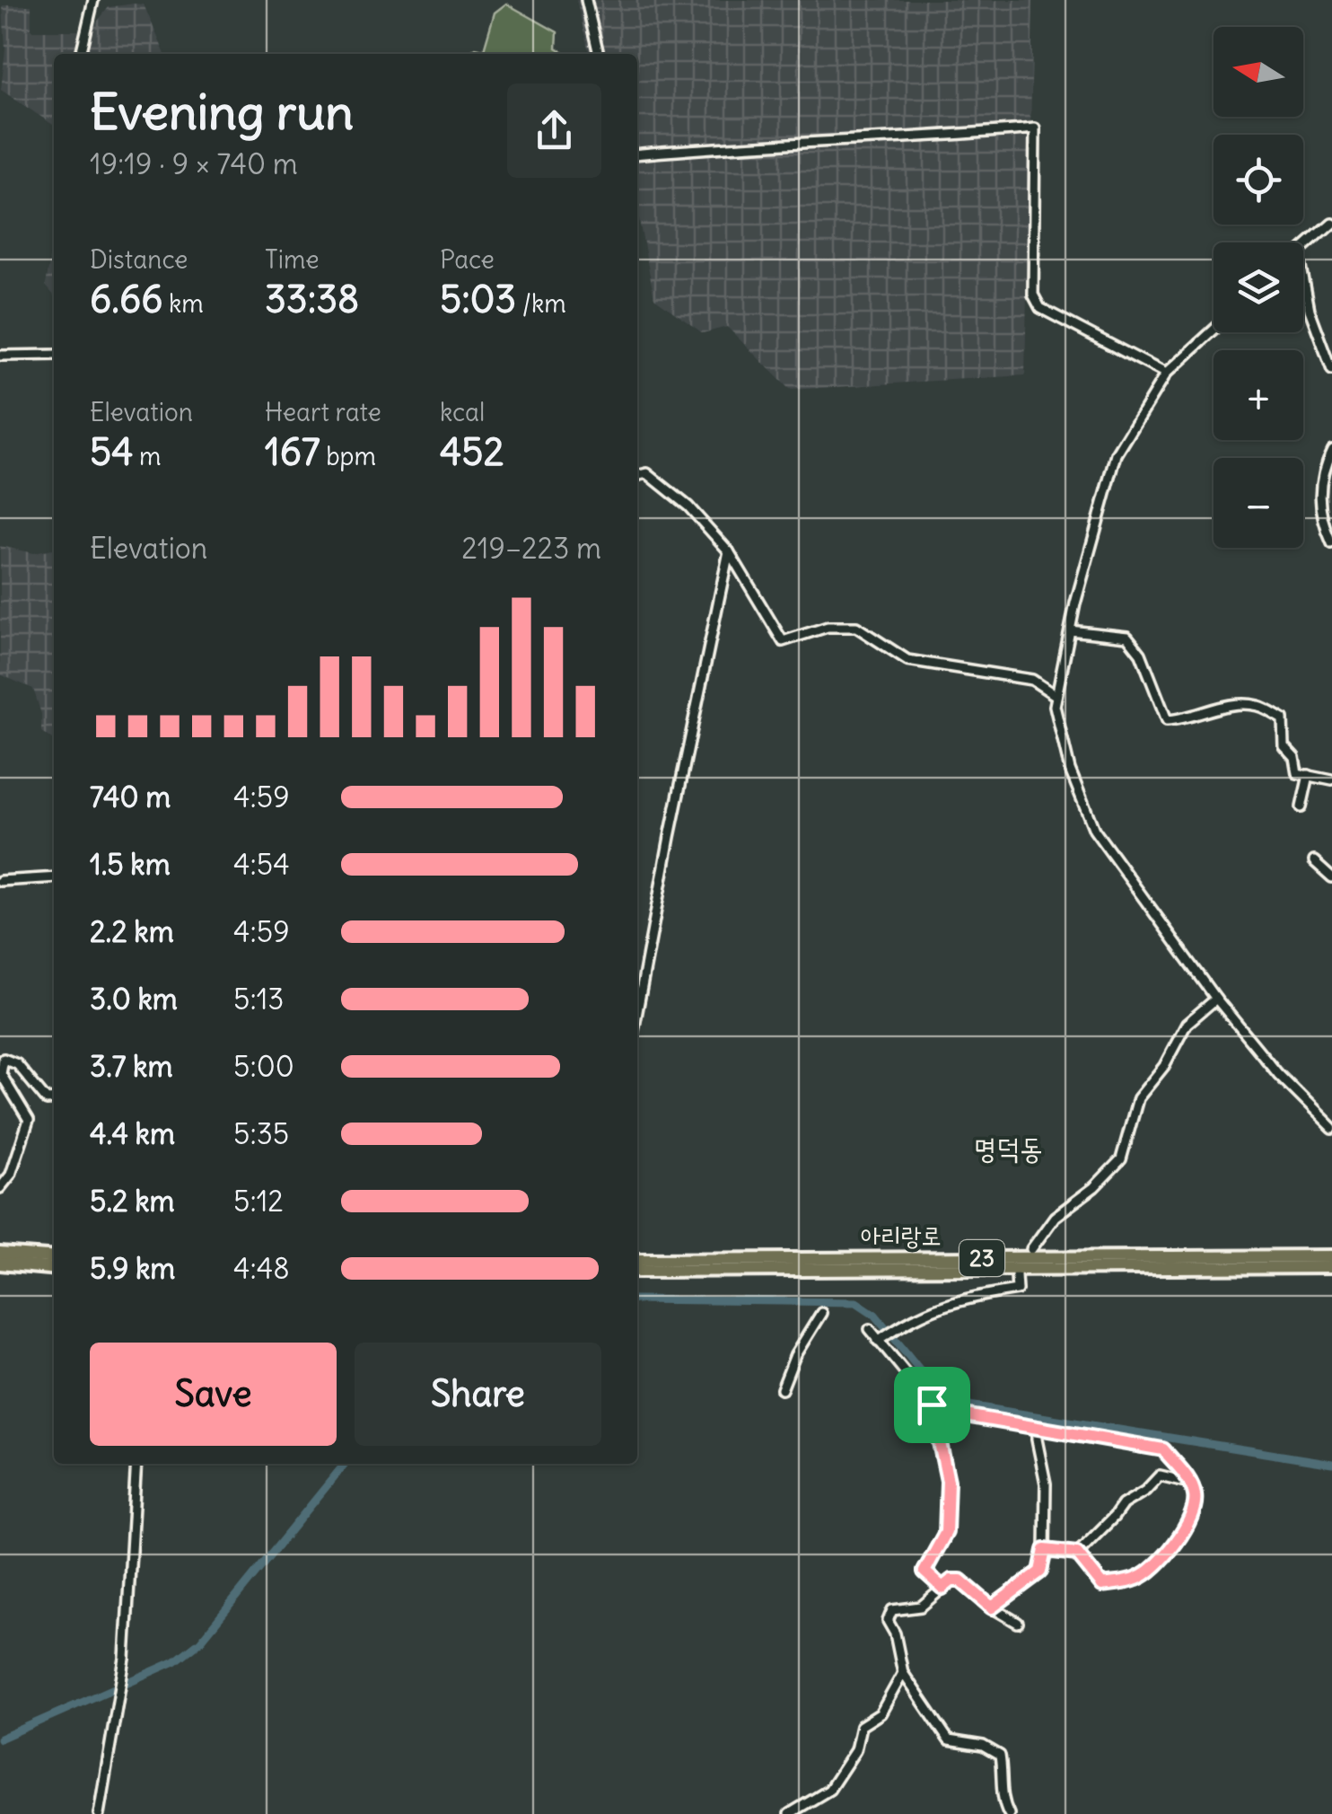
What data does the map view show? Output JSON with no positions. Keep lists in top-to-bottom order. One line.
{"streets":{"highway":["아리랑로","23"]},"districts":["명덕동"],"north":"left","page":{"map_buttons":["+","−"],"heading":["Evening run","19:19 · 9 × 740 m"],"stats":[["Distance","6.66 km"],["Time","33:38"],["Pace","5:03 /km"],["Elevation","54 m"],["Heart rate","167 bpm"],["kcal","452"]],"chart":["Elevation","219–223 m"],"list":[{"name":"740 m","note":"4:59"},{"name":"1.5 km","note":"4:54"},{"name":"2.2 km","note":"4:59"},{"name":"3.0 km","note":"5:13"},{"name":"3.7 km","note":"5:00"},{"name":"4.4 km","note":"5:35"},{"name":"5.2 km","note":"5:12"},{"name":"5.9 km","note":"4:48"}],"buttons":["Save","Share"]}}
